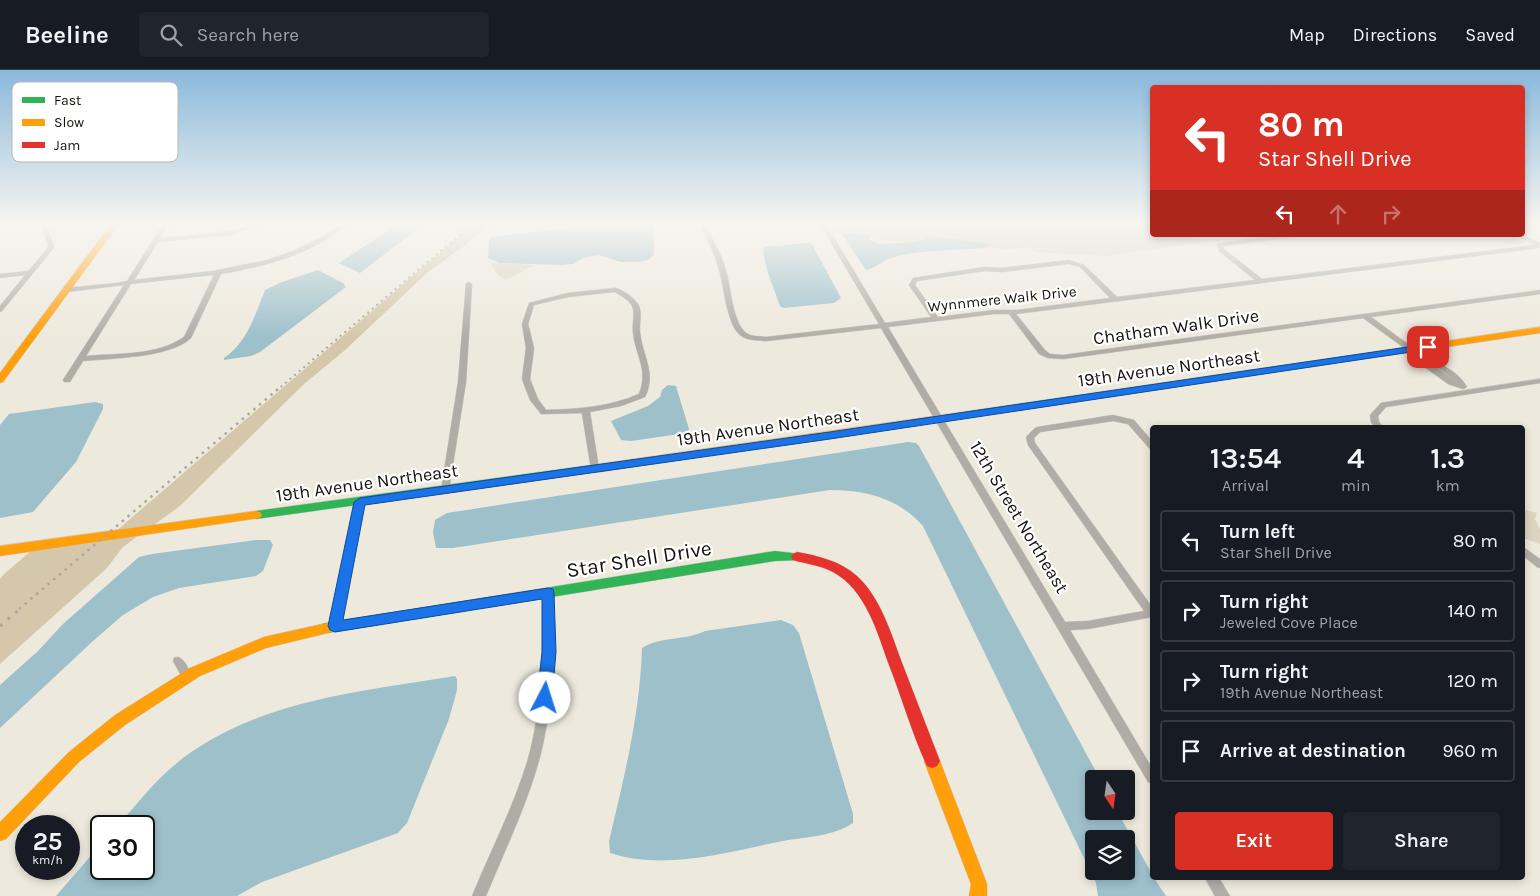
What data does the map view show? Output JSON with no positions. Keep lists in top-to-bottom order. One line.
{"streets":{"street":["Wynnmere Walk Drive","Chatham Walk Drive","19th Avenue Northeast","12th Street Northeast","Star Shell Drive"]},"crossings":[["Wynnmere Walk Drive","Chatham Walk Drive"],["Wynnmere Walk Drive","12th Street Northeast"],["19th Avenue Northeast","12th Street Northeast"]],"legend":["Fast","Slow","Jam"],"north":"bottom","page":{"header":"Beeline","search":"Search here","nav":["Map","Directions","Saved"],"turn":["80 m","Star Shell Drive"],"eta":["13:54","Arrival","4","min","1.3","km"],"list":[{"name":"Turn left","note":"Star Shell Drive","value":"80 m"},{"name":"Turn right","note":"Jeweled Cove Place","value":"140 m"},{"name":"Turn right","note":"19th Avenue Northeast","value":"120 m"},{"name":"Arrive at destination","value":"960 m"}],"buttons":["Exit","Share"],"speed":"25 km/h","limit":"30"}}
